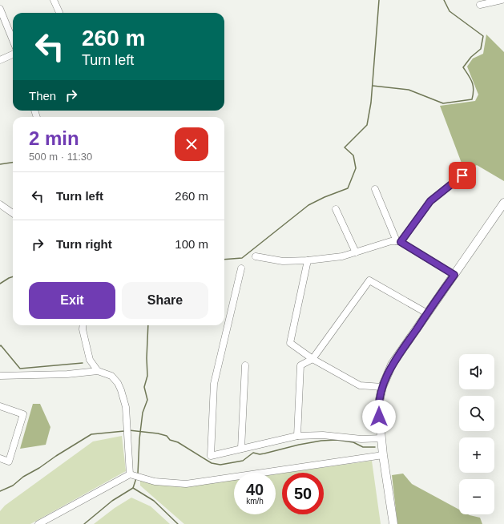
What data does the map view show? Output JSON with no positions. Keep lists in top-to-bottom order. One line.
{"page":{"turn":["260 m","Turn left"],"then":"Then","heading":["2 min","500 m · 11:30"],"list":[{"name":"Turn left","value":"260 m"},{"name":"Turn right","value":"100 m"}],"buttons":["Exit","Share"],"map_buttons":["+","−"],"speed":"40 km/h","limit":"50"}}
